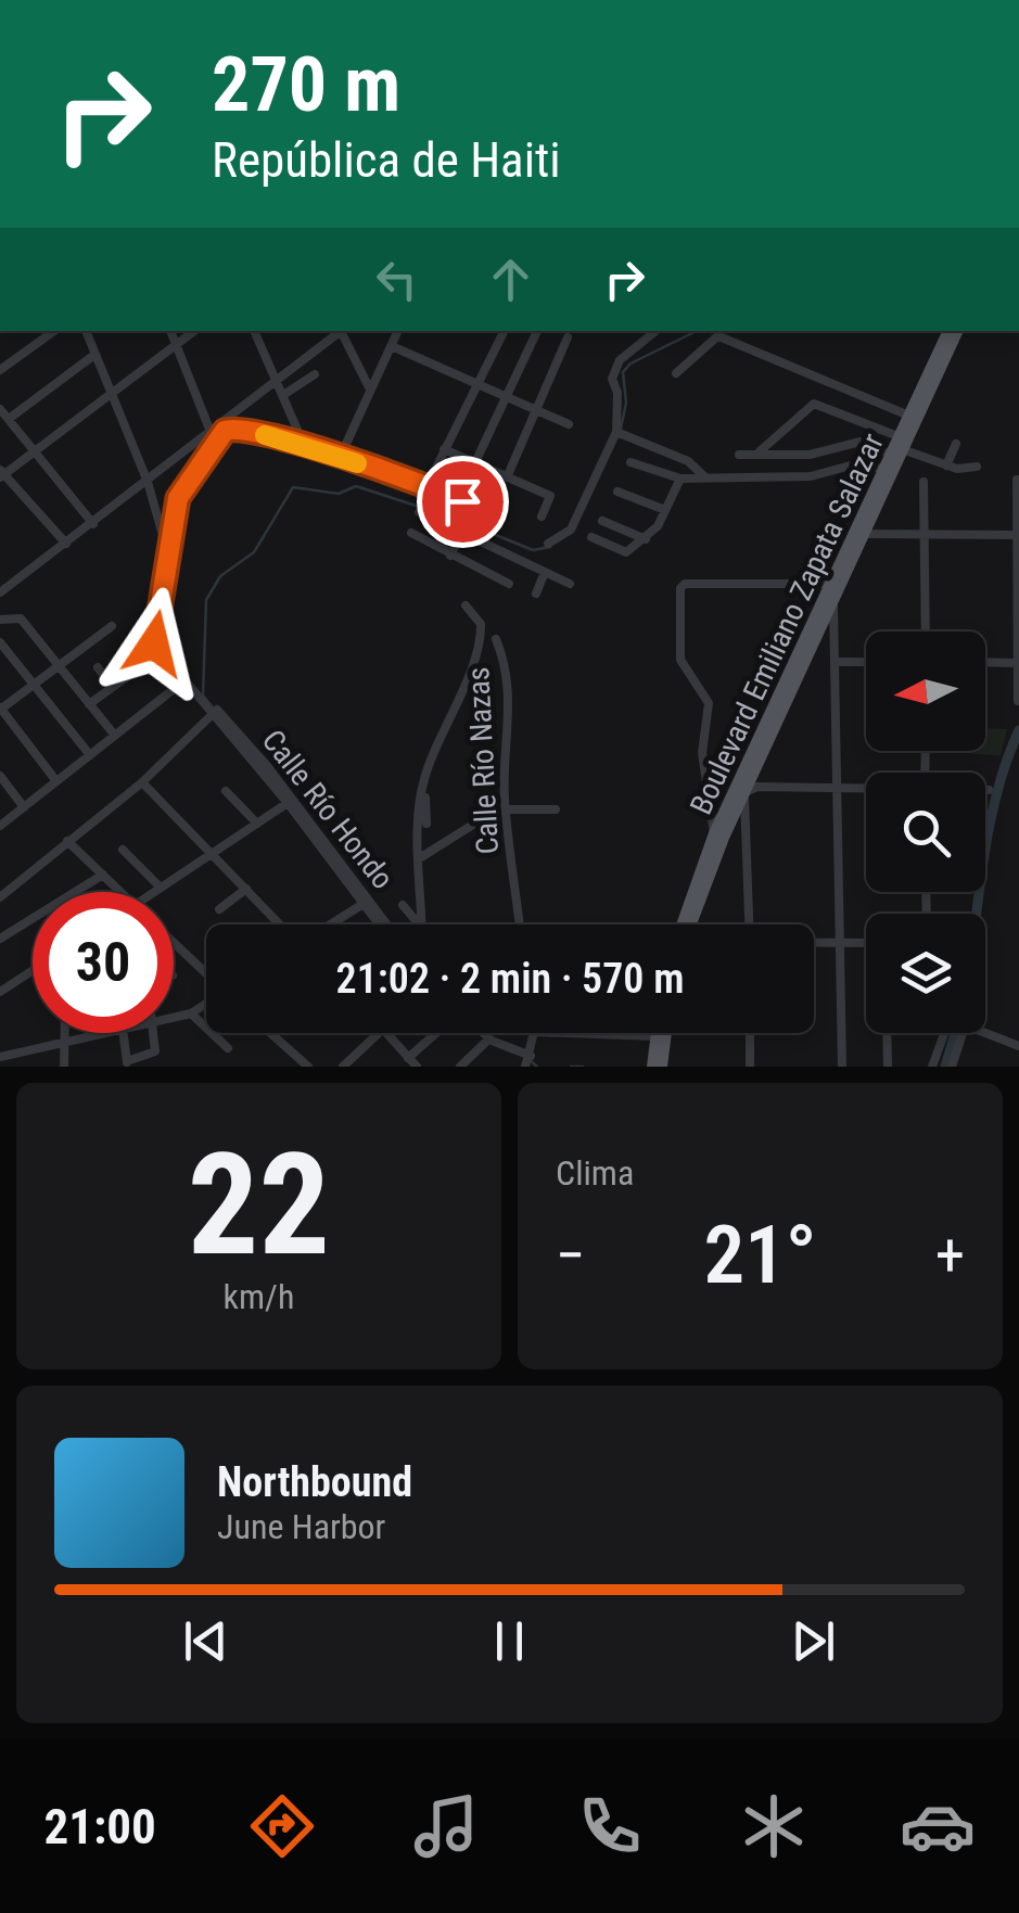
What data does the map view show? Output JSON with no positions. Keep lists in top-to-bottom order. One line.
{"streets":{"main road":["Boulevard Emiliano Zapata Salazar"],"street":["Calle Río Nazas","Calle Río Hondo"]},"north":"left","page":{"turn":["270 m","República de Haiti"],"limit":"30","trip":"21:02 · 2 min · 570 m","tile":[["22","km/h"],"Clima"],"heat":["−","21°","+"],"song":["Northbound","June Harbor"],"tabs":"21:00"}}
